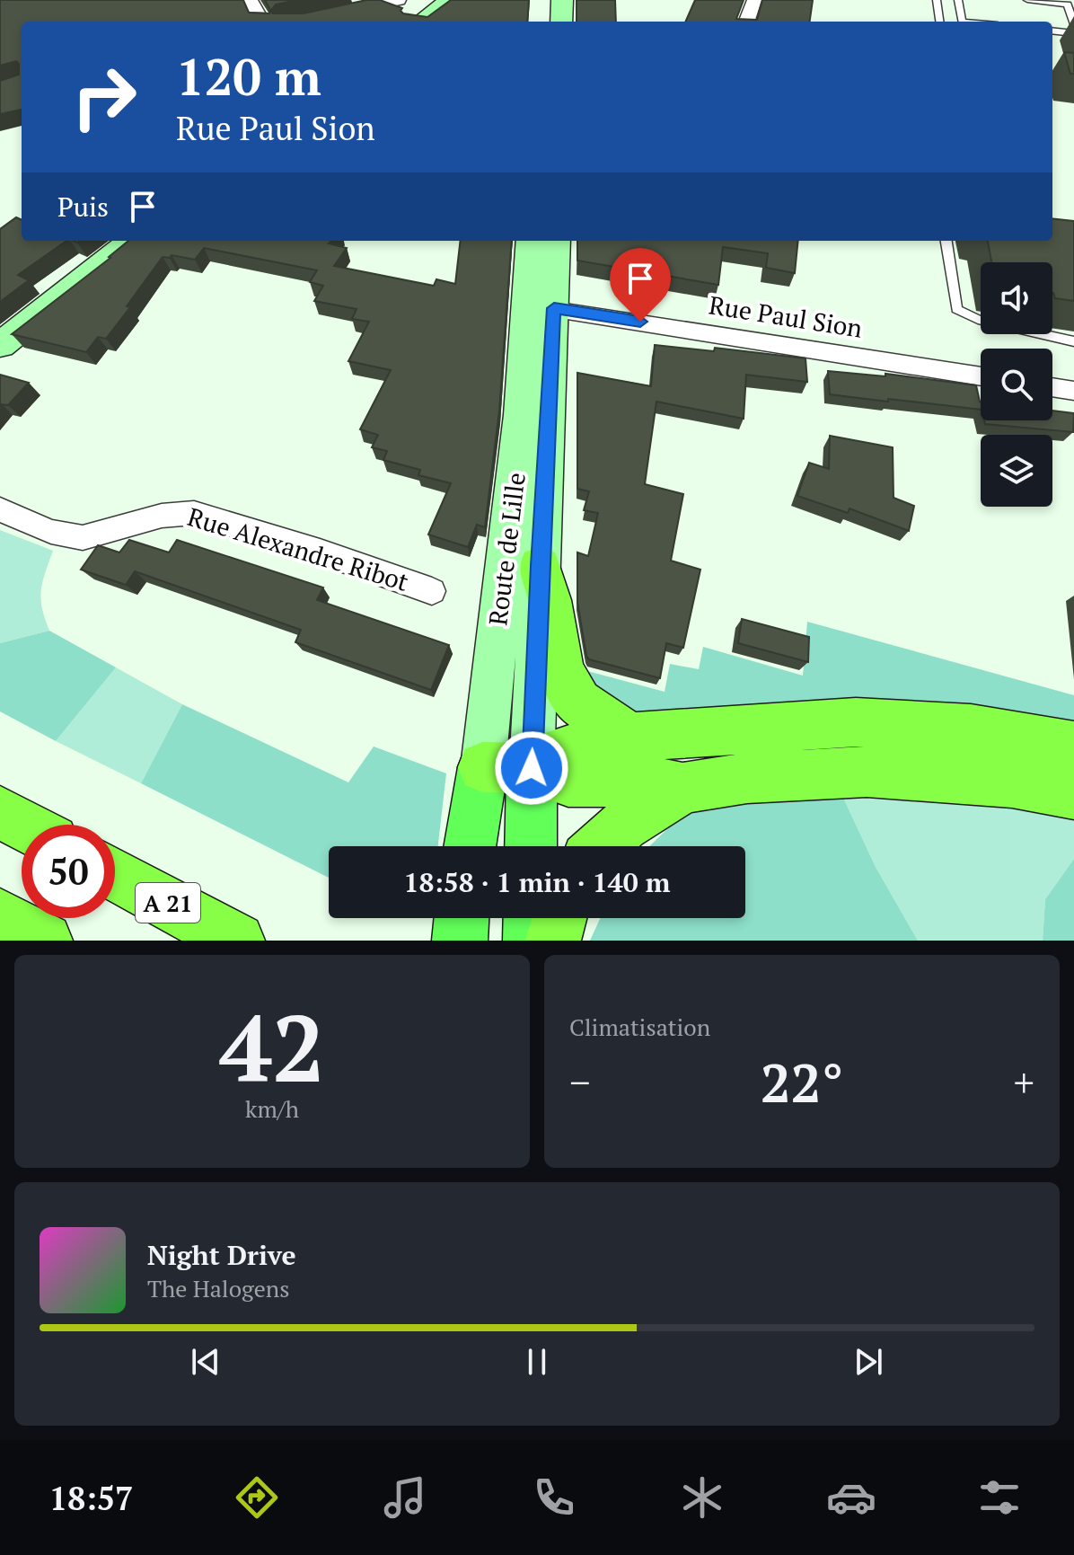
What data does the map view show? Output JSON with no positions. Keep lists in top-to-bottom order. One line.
{"streets":{"highway":["A 21"],"main road":["Route de Lille"],"street":["Rue Paul Sion","Rue Alexandre Ribot"]},"crossings":[["Rue Paul Sion","Route de Lille"]],"page":{"turn":["120 m","Rue Paul Sion"],"then":"Puis","limit":"50","trip":"18:58 · 1 min · 140 m","tile":[["42","km/h"],"Climatisation"],"heat":["−","22°","+"],"song":["Night Drive","The Halogens"],"tabs":"18:57"}}
